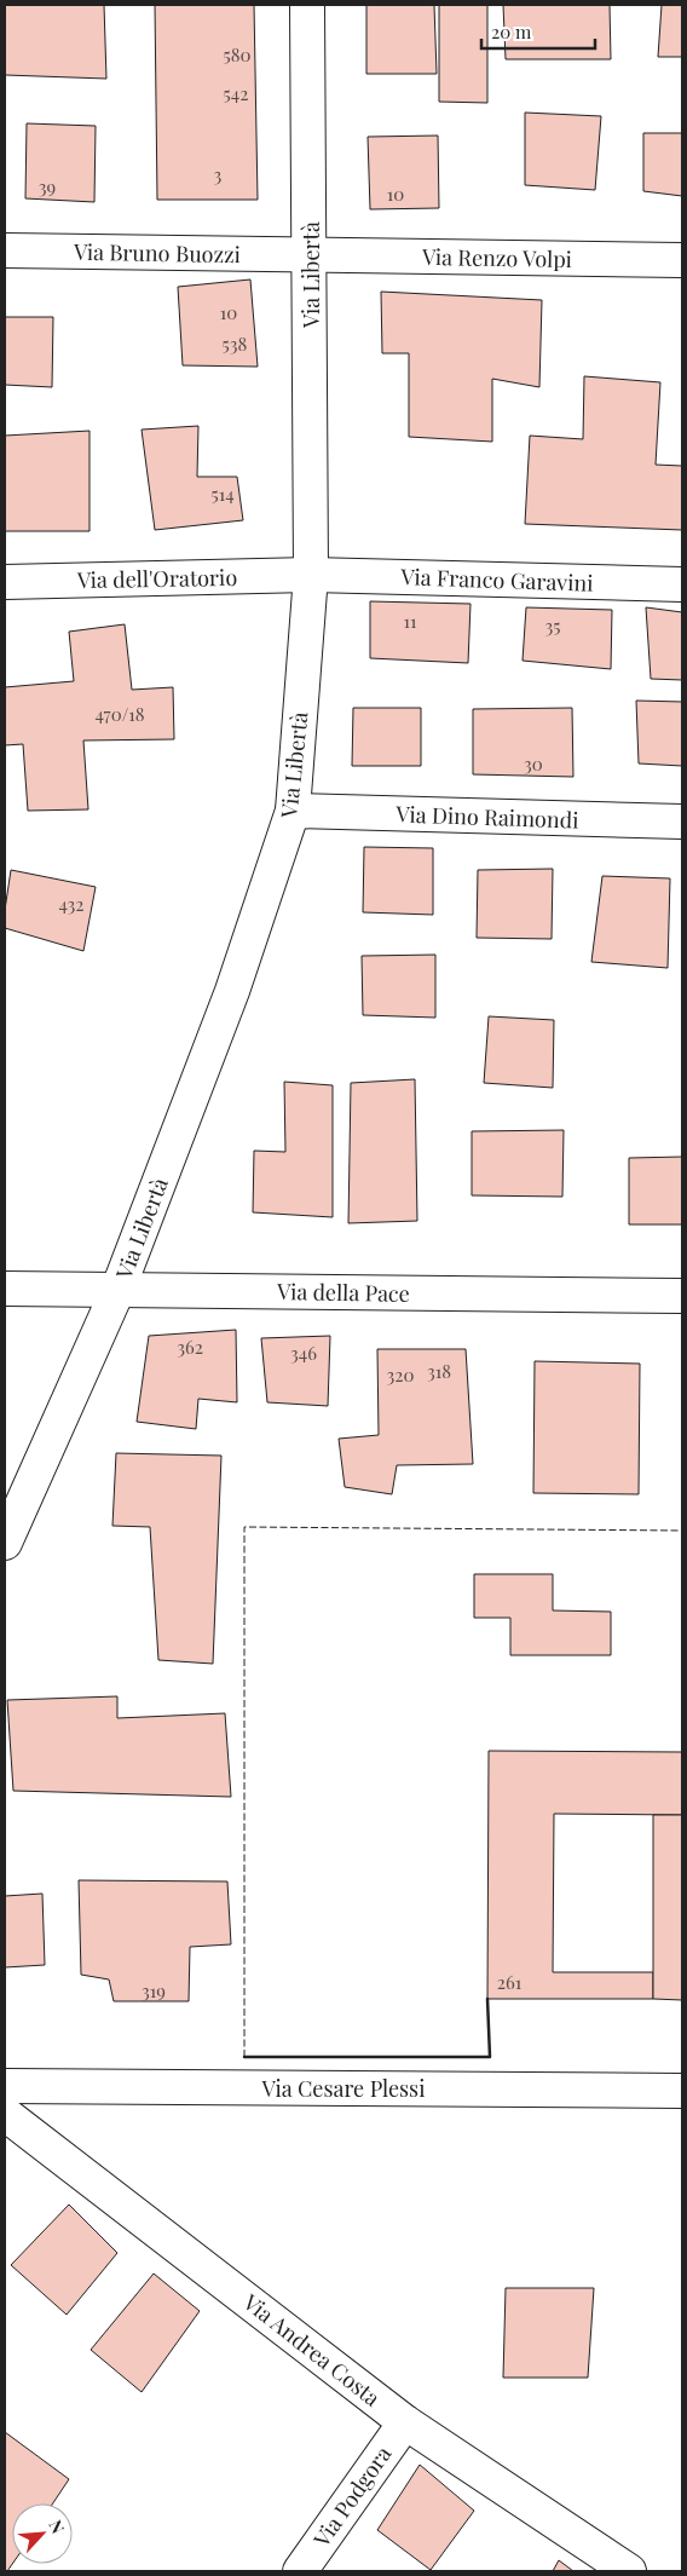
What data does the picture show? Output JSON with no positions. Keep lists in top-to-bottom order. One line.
{"streets":{"street":["Via Bruno Buozzi","Via Renzo Volpi","Via Libertà","Via dell'Oratorio","Via Franco Garavini","Via Dino Raimondi","Via della Pace","Via Cesare Plessi","Via Andrea Costa","Via Podgora"]},"crossings":[["Via Bruno Buozzi","Via Renzo Volpi"],["Via Bruno Buozzi","Via Libertà"],["Via Renzo Volpi","Via Libertà"],["Via Libertà","Via dell'Oratorio"],["Via Libertà","Via Franco Garavini"],["Via Libertà","Via Dino Raimondi"],["Via Libertà","Via della Pace"],["Via dell'Oratorio","Via Franco Garavini"],["Via Andrea Costa","Via Podgora"]],"house_numbers":["580","542","3","39","10","10","538","514","11","35","470/18","30","432","362","346","318","320","261","319"],"scale_bar":"20 m","north":"top right"}
